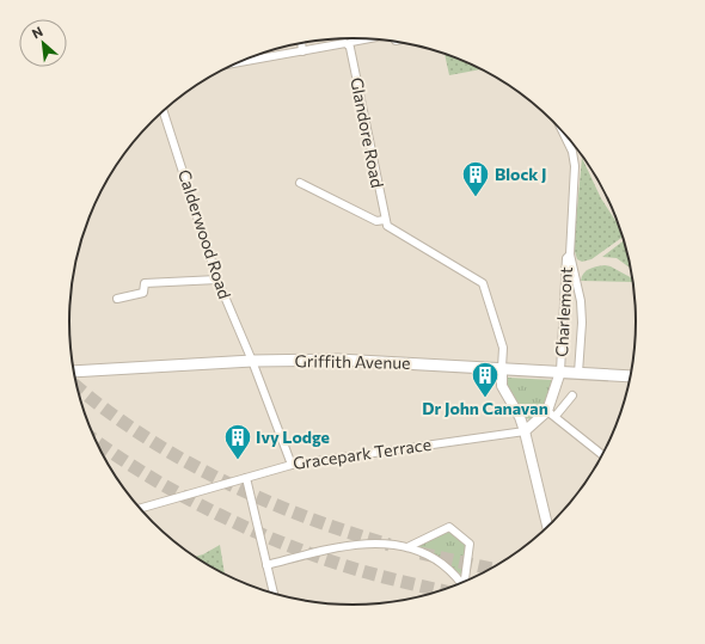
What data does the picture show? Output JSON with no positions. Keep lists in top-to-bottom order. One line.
{"streets":{"main road":["Griffith Avenue"],"street":["Glandore Road","Calderwood Road","Charlemont","Gracepark Terrace"]},"crossings":[["Calderwood Road","Griffith Avenue"],["Calderwood Road","Gracepark Terrace"],["Charlemont","Griffith Avenue"]],"places":{"building":["Block J","Dr John Canavan","Ivy Lodge"]},"north":"top left"}
